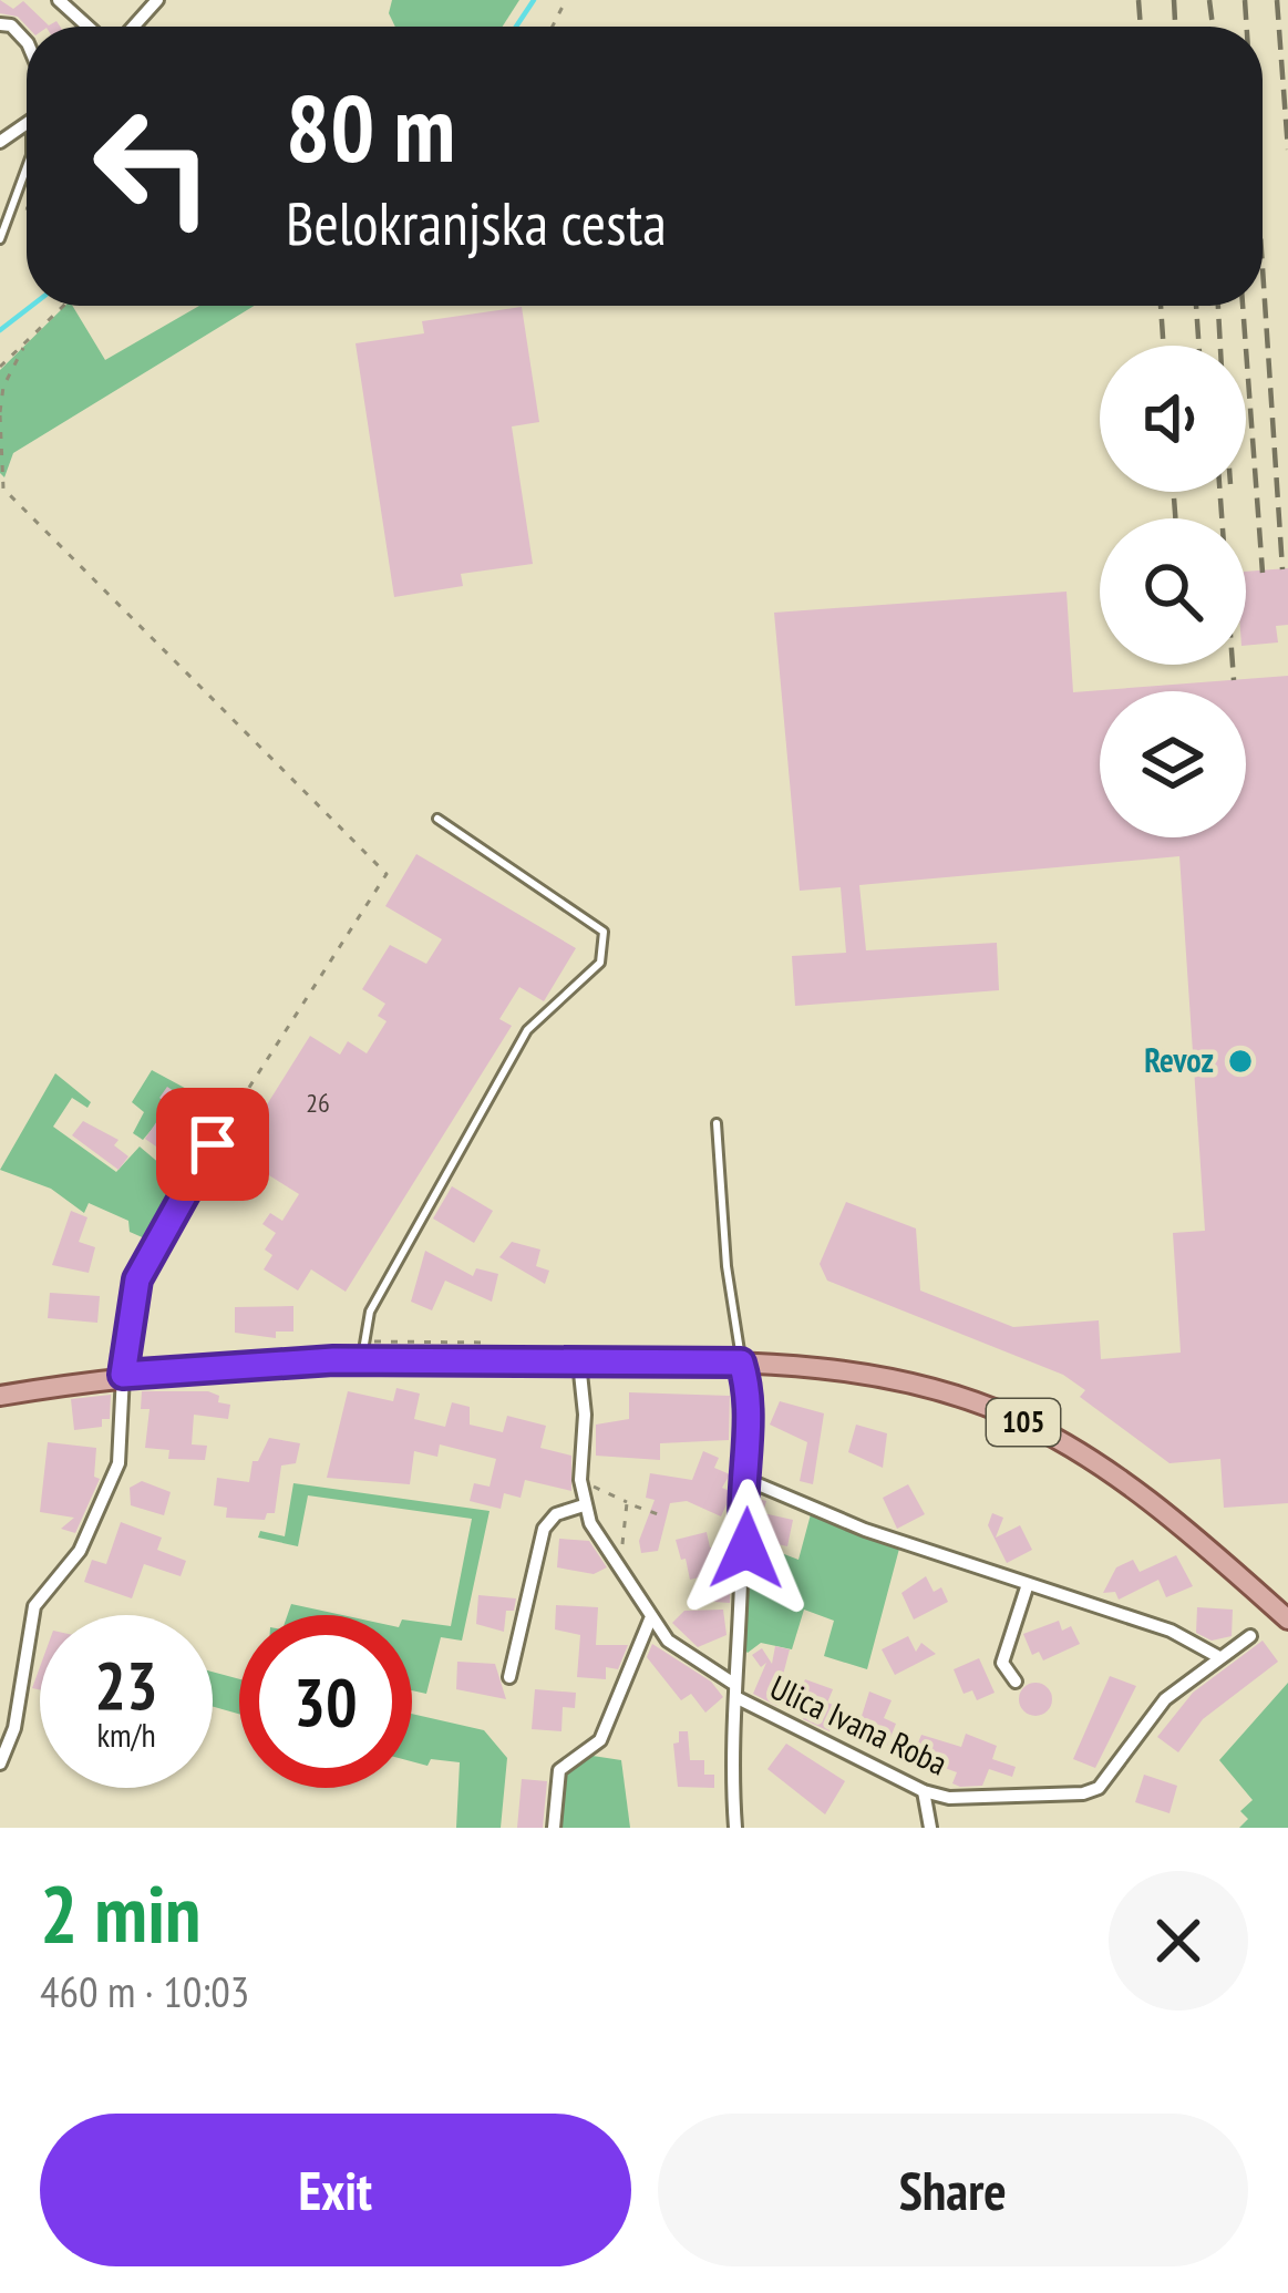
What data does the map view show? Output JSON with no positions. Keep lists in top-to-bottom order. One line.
{"streets":{"main road":["105"],"street":["Ulica Ivana Roba"]},"crossings":[["105","Ulica Ivana Roba"]],"places":["Revoz"],"house_numbers":["26"],"page":{"turn":["80 m","Belokranjska cesta"],"speed":"23 km/h","limit":"30","heading":["2 min","460 m · 10:03"],"buttons":["Exit","Share"]}}
